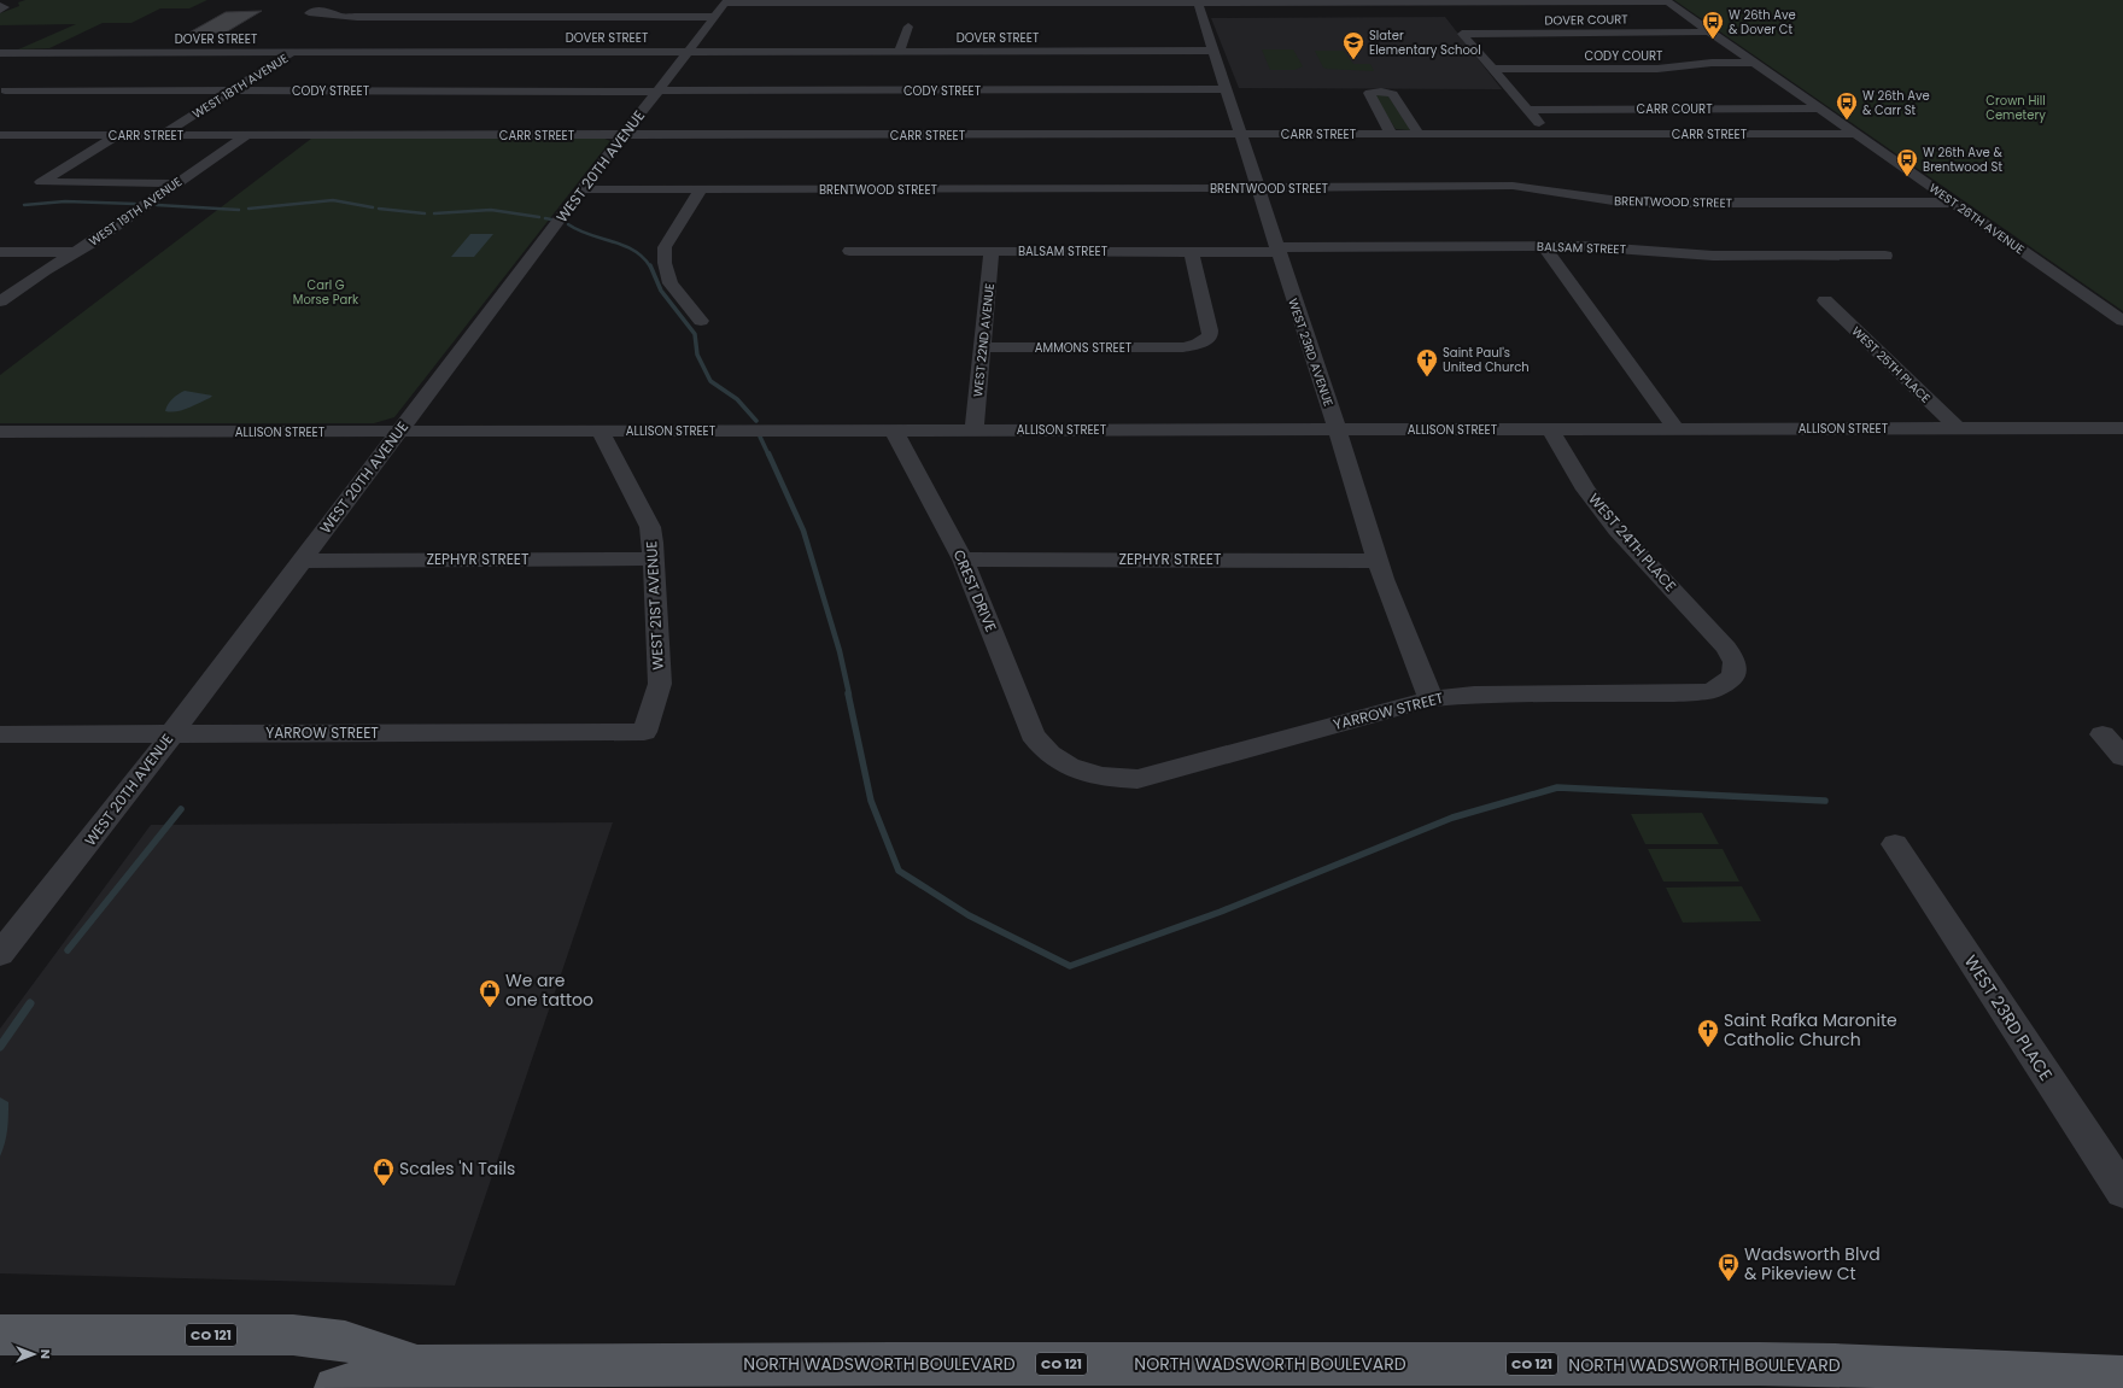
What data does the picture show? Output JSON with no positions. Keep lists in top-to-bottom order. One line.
{"streets":{"main road":["CO 121","NORTH WADSWORTH BOULEVARD"],"street":["DOVER COURT","DOVER STREET","CODY COURT","WEST 18TH AVENUE","CODY STREET","CARR COURT","CARR STREET","WEST 20TH AVENUE","BRENTWOOD STREET","WEST 19TH AVENUE","WEST 26TH AVENUE","BALSAM STREET","WEST 22ND AVENUE","AMMONS STREET","WEST 23RD AVENUE","WEST 25TH PLACE","ALLISON STREET","WEST 24TH PLACE","ZEPHYR STREET","CREST DRIVE","WEST 21ST AVENUE","YARROW STREET","WEST 23RD PLACE"]},"crossings":[["DOVER COURT","CODY COURT"],["DOVER COURT","WEST 26TH AVENUE"],["DOVER STREET","WEST 18TH AVENUE"],["DOVER STREET","WEST 20TH AVENUE"],["DOVER STREET","WEST 23RD AVENUE"],["CODY COURT","WEST 26TH AVENUE"],["WEST 18TH AVENUE","CODY STREET"],["WEST 18TH AVENUE","CARR STREET"],["CODY STREET","WEST 20TH AVENUE"],["CODY STREET","WEST 23RD AVENUE"],["CARR COURT","WEST 26TH AVENUE"],["CARR STREET","WEST 20TH AVENUE"],["CARR STREET","WEST 19TH AVENUE"],["CARR STREET","WEST 26TH AVENUE"],["CARR STREET","WEST 23RD AVENUE"],["WEST 20TH AVENUE","BRENTWOOD STREET"],["WEST 20TH AVENUE","ALLISON STREET"],["WEST 20TH AVENUE","ZEPHYR STREET"],["WEST 20TH AVENUE","YARROW STREET"],["BRENTWOOD STREET","WEST 26TH AVENUE"],["BRENTWOOD STREET","WEST 23RD AVENUE"],["BALSAM STREET","WEST 22ND AVENUE"],["BALSAM STREET","AMMONS STREET"],["BALSAM STREET","WEST 23RD AVENUE"],["WEST 22ND AVENUE","AMMONS STREET"],["WEST 22ND AVENUE","ALLISON STREET"],["WEST 23RD AVENUE","ALLISON STREET"],["WEST 23RD AVENUE","ZEPHYR STREET"],["WEST 23RD AVENUE","YARROW STREET"],["WEST 25TH PLACE","ALLISON STREET"],["ALLISON STREET","WEST 24TH PLACE"],["ALLISON STREET","CREST DRIVE"],["ALLISON STREET","WEST 21ST AVENUE"],["WEST 24TH PLACE","YARROW STREET"],["ZEPHYR STREET","CREST DRIVE"],["ZEPHYR STREET","WEST 21ST AVENUE"],["CREST DRIVE","YARROW STREET"],["WEST 21ST AVENUE","YARROW STREET"]],"parks":["Crown Hill Cemetery","Carl G Morse Park"],"places":{"bus stop":["W 26th Ave & Dover Ct","W 26th Ave & Carr St","W 26th Ave & Brentwood St","Wadsworth Blvd & Pikeview Ct"],"school or university":["Slater Elementary School"],"church":["Saint Paul's United Church","Saint Rafka Maronite Catholic Church"],"shop":["We are one tattoo","Scales 'N Tails"]},"north":"right"}
